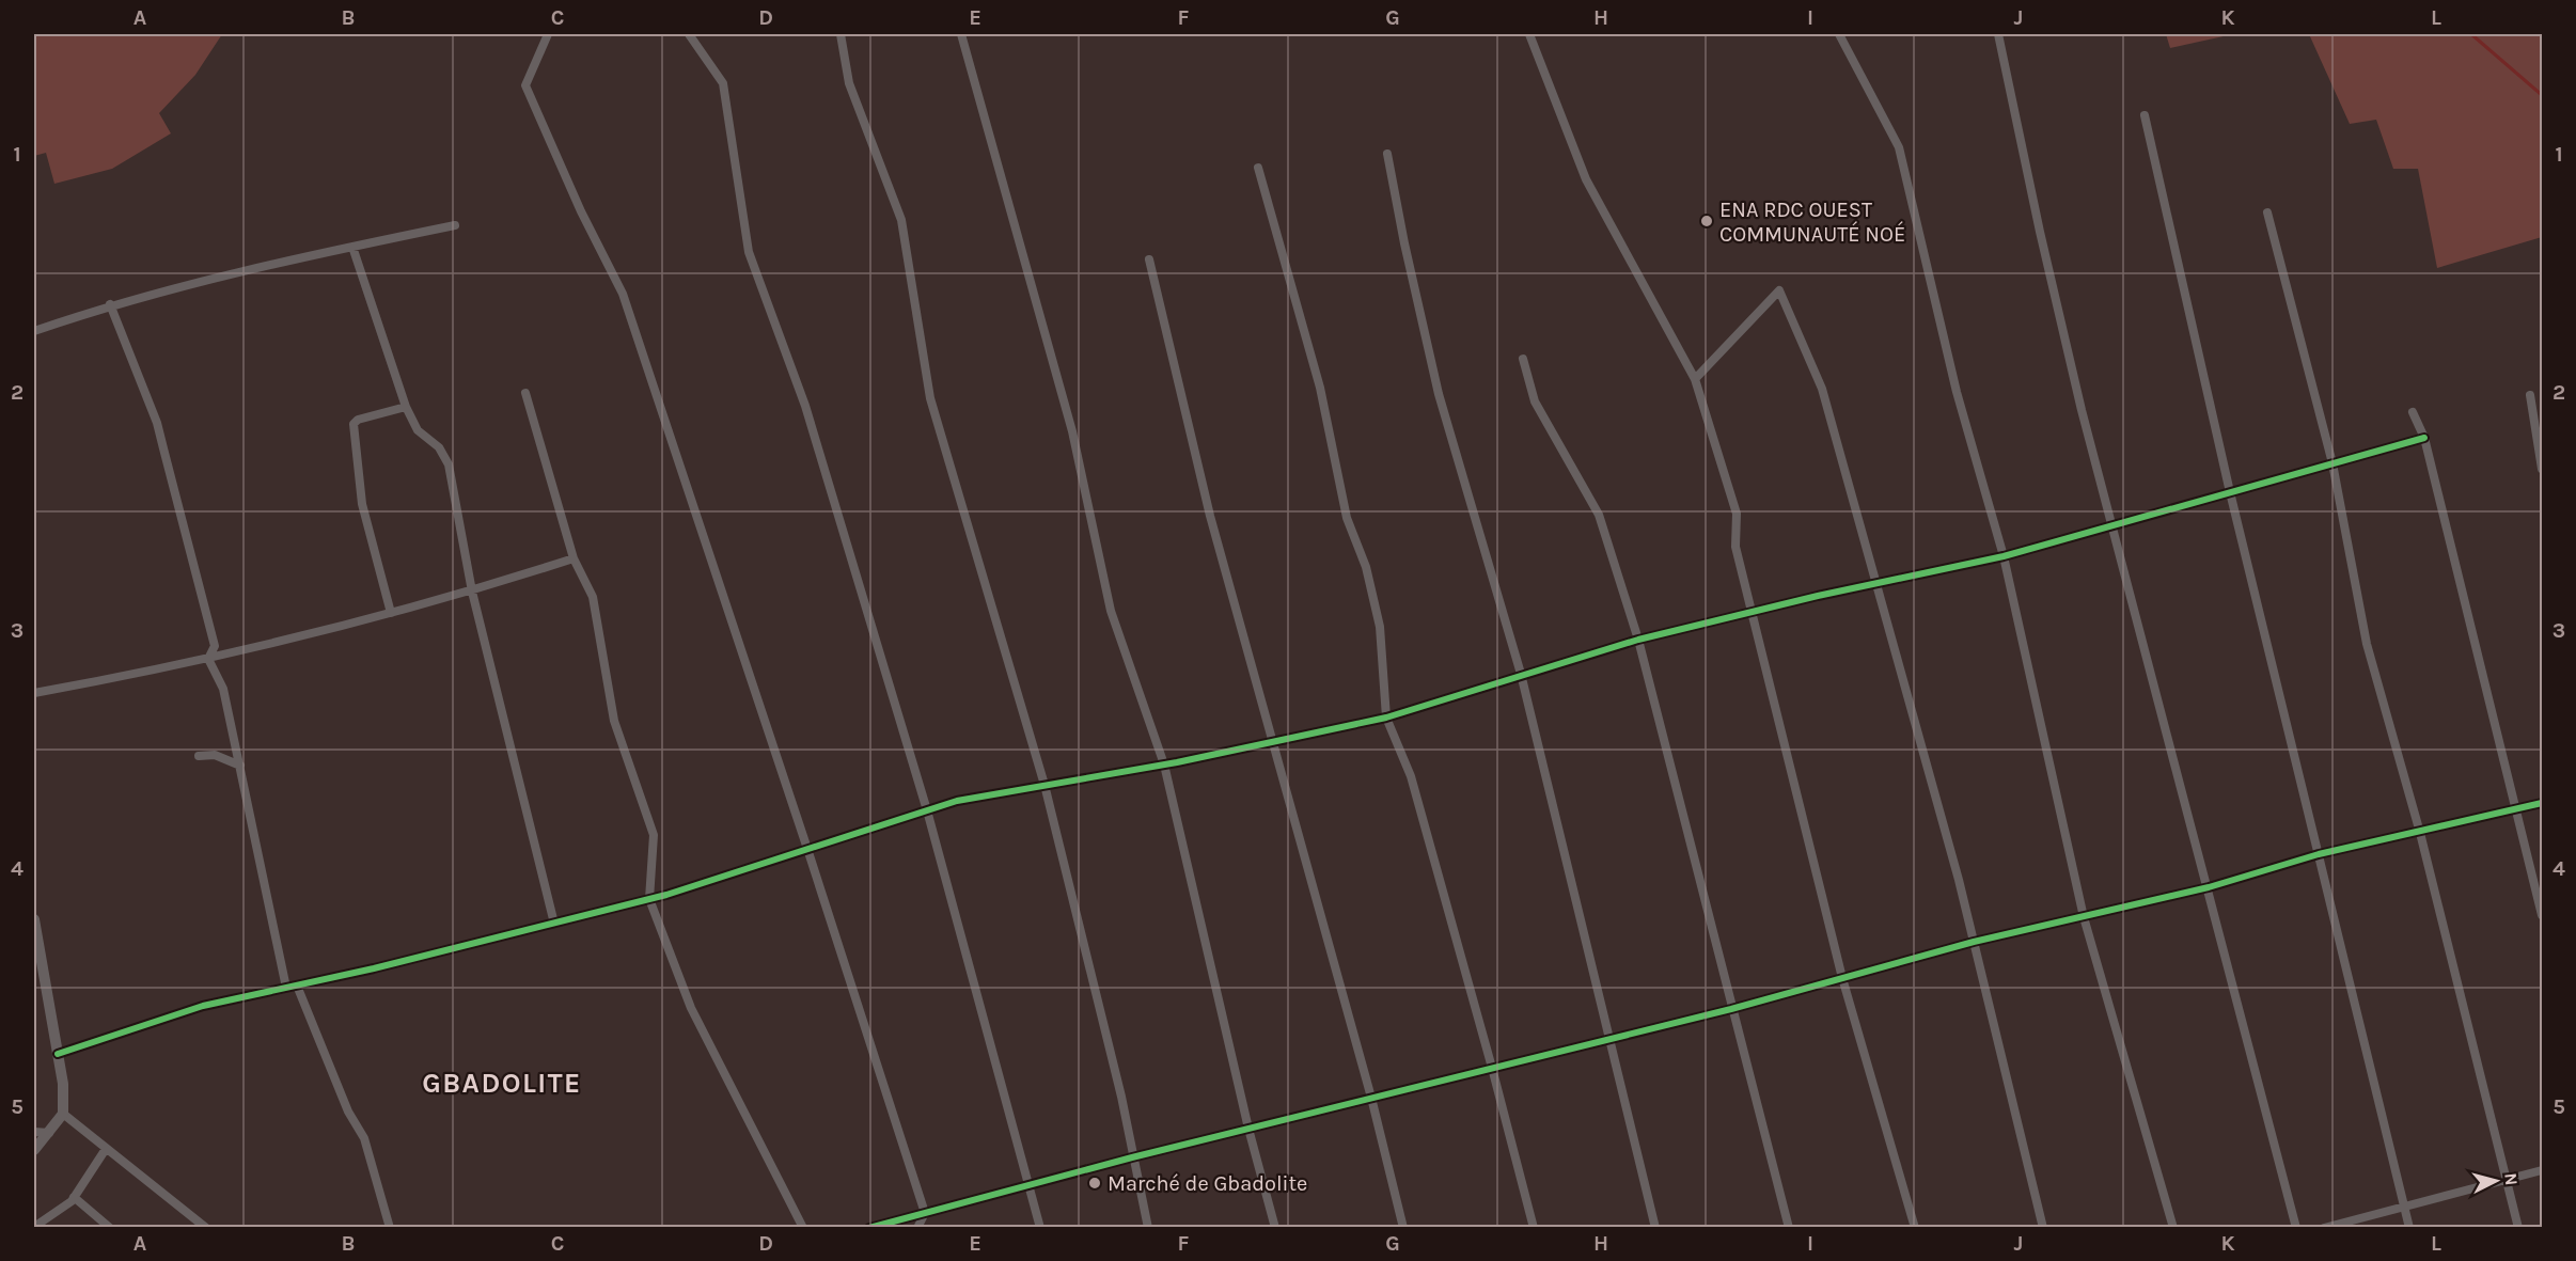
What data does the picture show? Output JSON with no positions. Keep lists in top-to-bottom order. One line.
{"districts":["GBADOLITE"],"places":["ENA RDC OUEST COMMUNAUTÉ NOÉ","Marché de Gbadolite"],"north":"right","grid":{"columns":["A","B","C","D","E","F","G","H","I","J","K","L"],"rows":["1","2","3","4","5"]}}
